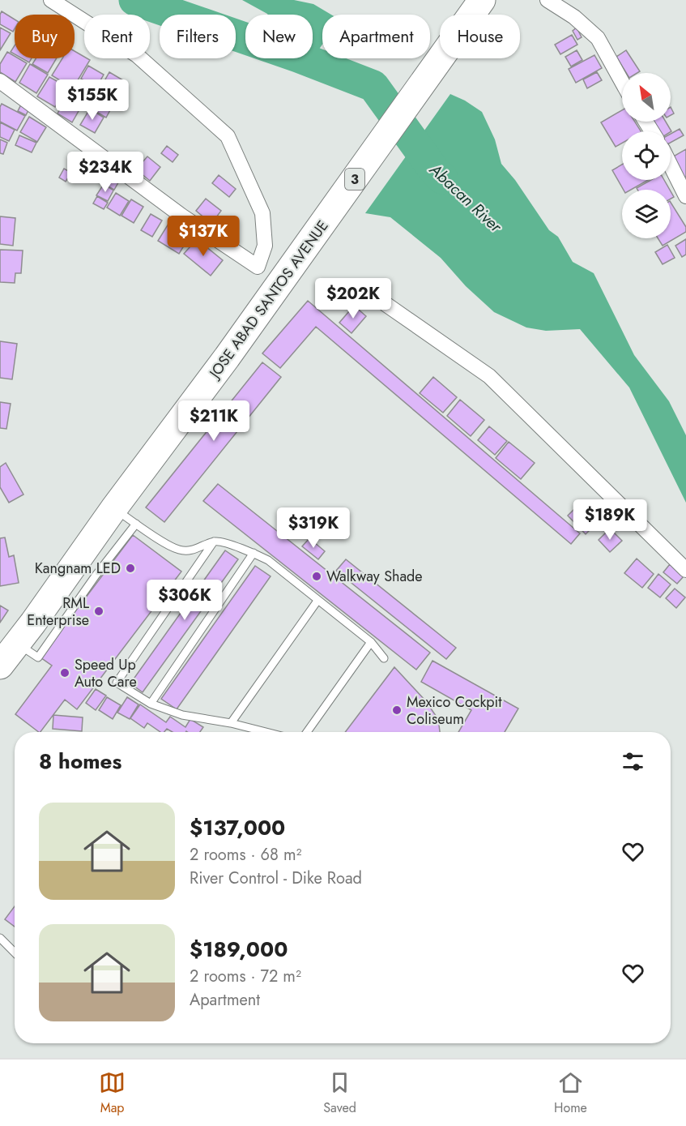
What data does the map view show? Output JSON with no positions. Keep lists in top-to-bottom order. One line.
{"streets":{"highway":["3","JOSE ABAD SANTOS AVENUE"]},"water":["Abacan River"],"places":["Kangnam LED","Walkway Shade","RML Enterprise","Speed Up Auto Care","Mexico Cockpit Coliseum"],"north":"top left","page":{"chip":["Buy","Rent","Filters","New","Apartment","House"],"price":["$155K","$234K","$137K","$202K","$211K","$189K","$319K","$306K"],"heading":"8 homes","list":[{"name":"$137,000","note":"2 rooms · 68 m² · River Control - Dike Road"},{"name":"$189,000","note":"2 rooms · 72 m² · Apartment"}],"tabs":["Map","Saved","Home"]}}
